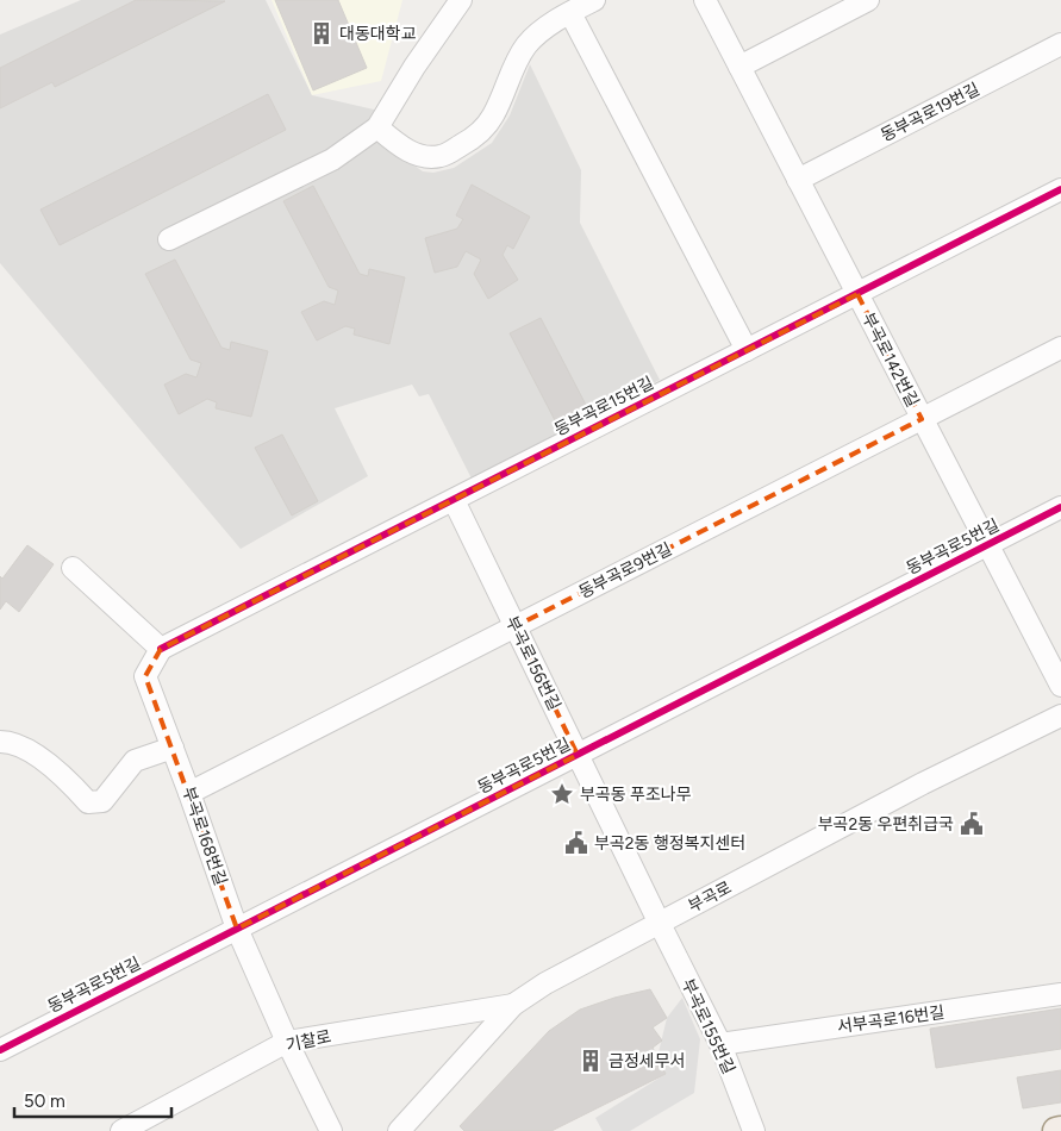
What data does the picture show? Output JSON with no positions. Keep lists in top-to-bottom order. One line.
{"streets":{"street":["동부곡로19번길","부곡로142번길","동부곡로15번길","동부곡로5번길","동부곡로9번길","부곡로156번길","부곡로168번길","부곡로","서부곡로16번길","부곡로155번길","기찰로"]},"crossings":[["동부곡로19번길","부곡로142번길"],["부곡로142번길","동부곡로15번길"],["부곡로142번길","동부곡로5번길"],["부곡로142번길","동부곡로9번길"],["동부곡로15번길","부곡로156번길"],["동부곡로15번길","부곡로168번길"],["동부곡로5번길","부곡로156번길"],["동부곡로5번길","부곡로168번길"],["동부곡로9번길","부곡로156번길"],["동부곡로9번길","부곡로168번길"],["부곡로156번길","부곡로"],["부곡로156번길","부곡로155번길"],["부곡로168번길","기찰로"],["부곡로","부곡로155번길"],["부곡로","기찰로"],["서부곡로16번길","부곡로155번길"]],"places":{"building":["대동대학교","금정세무서"],"place":["부곡동 푸조나무"],"public building":["부곡2동 우편취급국","부곡2동 행정복지센터"]},"scale_bar":"50 m"}
